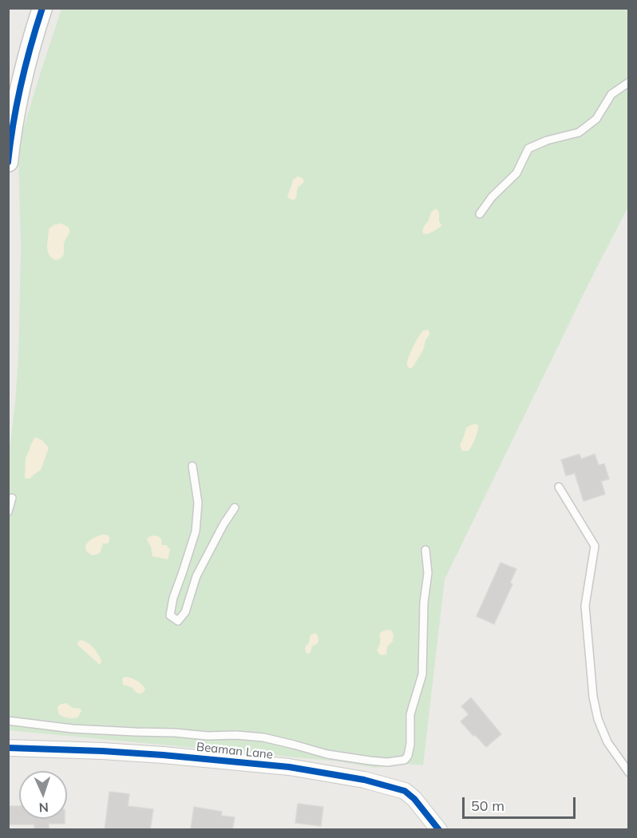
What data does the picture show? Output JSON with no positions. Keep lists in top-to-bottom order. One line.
{"streets":{"street":["Beaman Lane"]},"scale_bar":"50 m","north":"bottom"}
